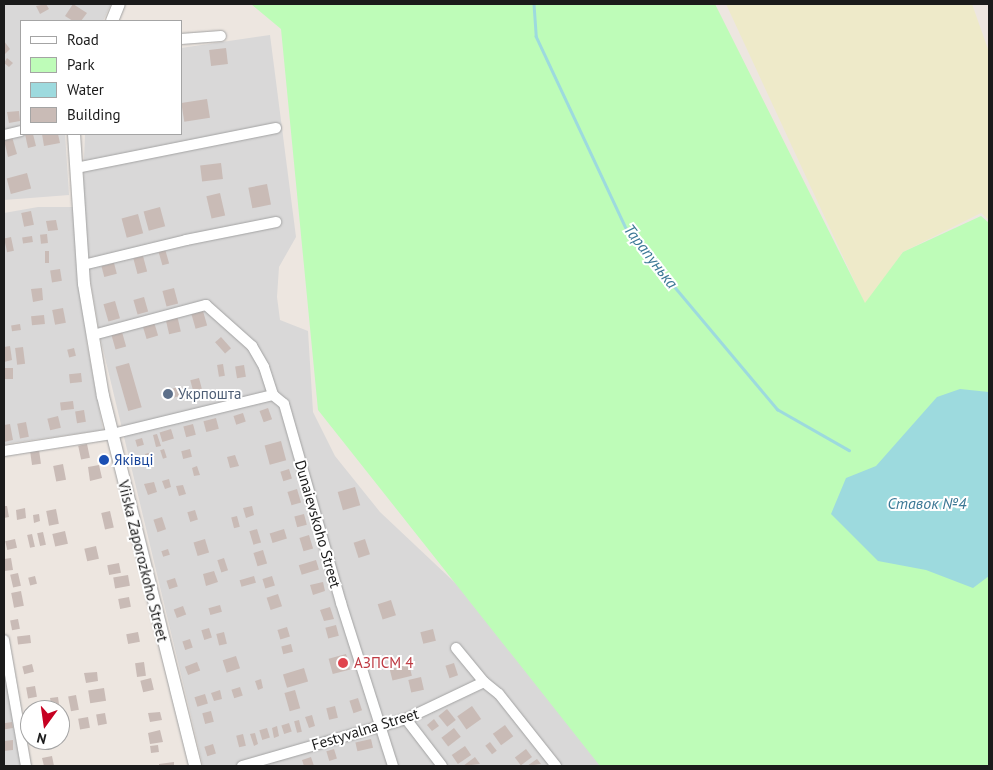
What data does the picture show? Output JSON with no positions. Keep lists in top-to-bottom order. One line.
{"streets":{"street":["Dunaievskoho Street","Viiska Zaporozkoho Street","Festyvalna Street"]},"crossings":[["Dunaievskoho Street","Viiska Zaporozkoho Street"],["Dunaievskoho Street","Festyvalna Street"]],"water":["Тарапунька","Ставок №4"],"places":["Укрпошта","Яківці","АЗПСМ 4"],"legend":["Road","Park","Water","Building"],"north":"bottom"}
